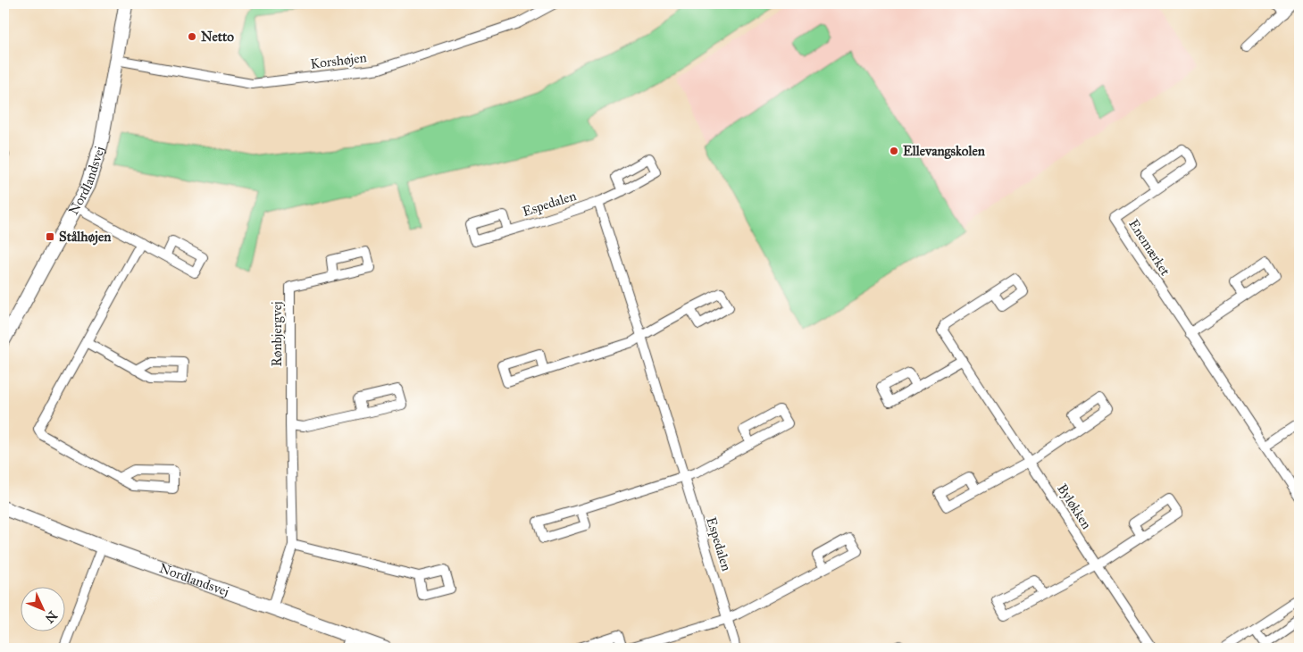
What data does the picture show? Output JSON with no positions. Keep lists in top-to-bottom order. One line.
{"streets":{"street":["Korshøjen","Nordlandsvej","Espedalen","Enemærket","Rønbjergvej","Byløkken"]},"crossings":[["Korshøjen","Nordlandsvej"],["Nordlandsvej","Rønbjergvej"]],"places":{"other":["Netto","Ellevangskolen"],"transit":["Stålhøjen"]},"north":"bottom right"}
